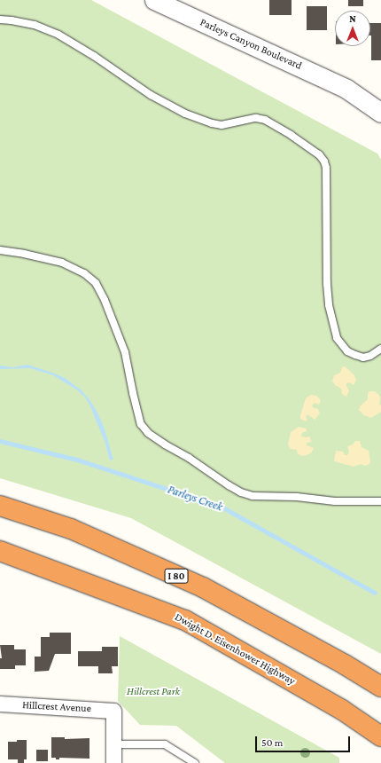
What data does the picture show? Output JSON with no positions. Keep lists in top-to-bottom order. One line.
{"streets":{"highway":["I 80","Dwight D. Eisenhower Highway"],"street":["Parleys Canyon Boulevard","Hillcrest Avenue"]},"water":["Parleys Creek"],"parks":["Hillcrest Park"],"scale_bar":"50 m","north":"top"}
